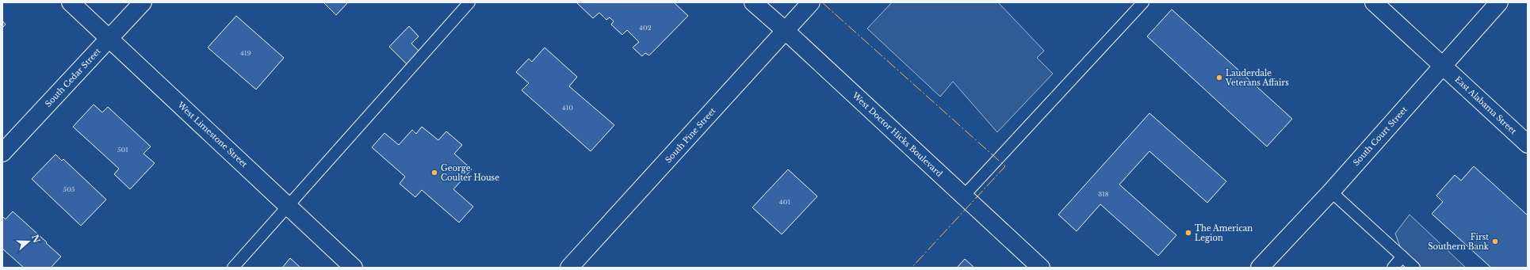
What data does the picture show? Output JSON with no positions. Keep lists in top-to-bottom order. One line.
{"streets":{"street":["South Cedar Street","East Alabama Street","West Limestone Street","West Doctor Hicks Boulevard","South Pine Street","South Court Street"]},"crossings":[["South Cedar Street","West Limestone Street"],["East Alabama Street","South Court Street"],["West Doctor Hicks Boulevard","South Pine Street"]],"places":["Lauderdale Veterans Affairs","George Coulter House","The American Legion","First Southern Bank"],"house_numbers":["402","419","410","501","505","318","401"],"north":"right"}
